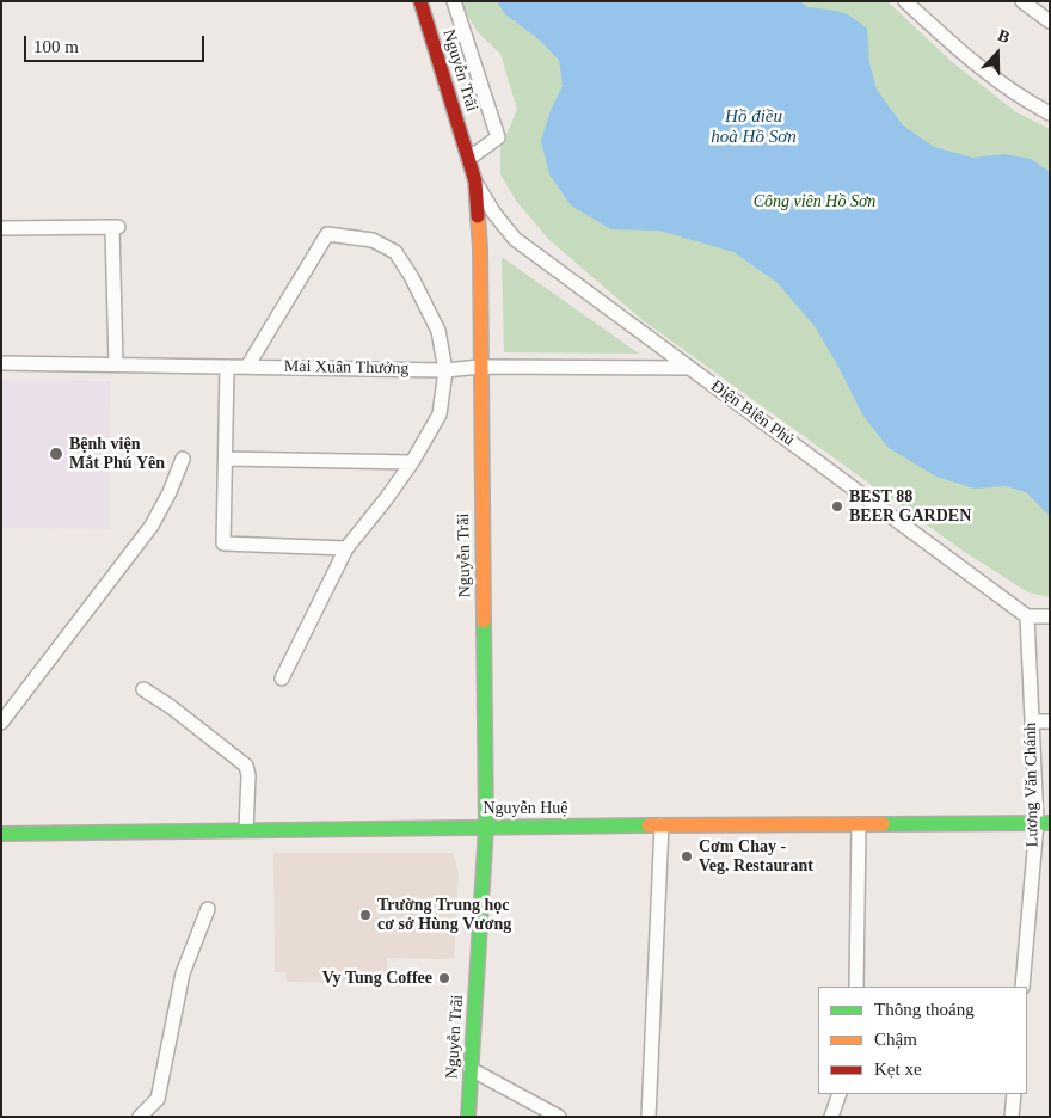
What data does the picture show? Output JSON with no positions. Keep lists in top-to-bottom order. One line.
{"streets":{"street":["Nguyễn Trãi","Mai Xuân Thưởng","Điện Biên Phủ","Lương Văn Chánh","Nguyễn Huệ"]},"crossings":[["Nguyễn Trãi","Mai Xuân Thưởng"],["Nguyễn Trãi","Điện Biên Phủ"],["Nguyễn Trãi","Nguyễn Huệ"],["Mai Xuân Thưởng","Điện Biên Phủ"],["Điện Biên Phủ","Lương Văn Chánh"],["Lương Văn Chánh","Nguyễn Huệ"]],"water":["Hồ điều hoà Hồ Sơn"],"parks":["Công viên Hồ Sơn"],"places":["Bệnh viện Mắt Phú Yên","BEST 88 BEER GARDEN","Cơm Chay - Veg. Restaurant","Trường Trung học cơ sở Hùng Vương","Vy Tung Coffee"],"legend":["Thông thoáng","Chậm","Kẹt xe"],"scale_bar":"100 m","north":"top"}
